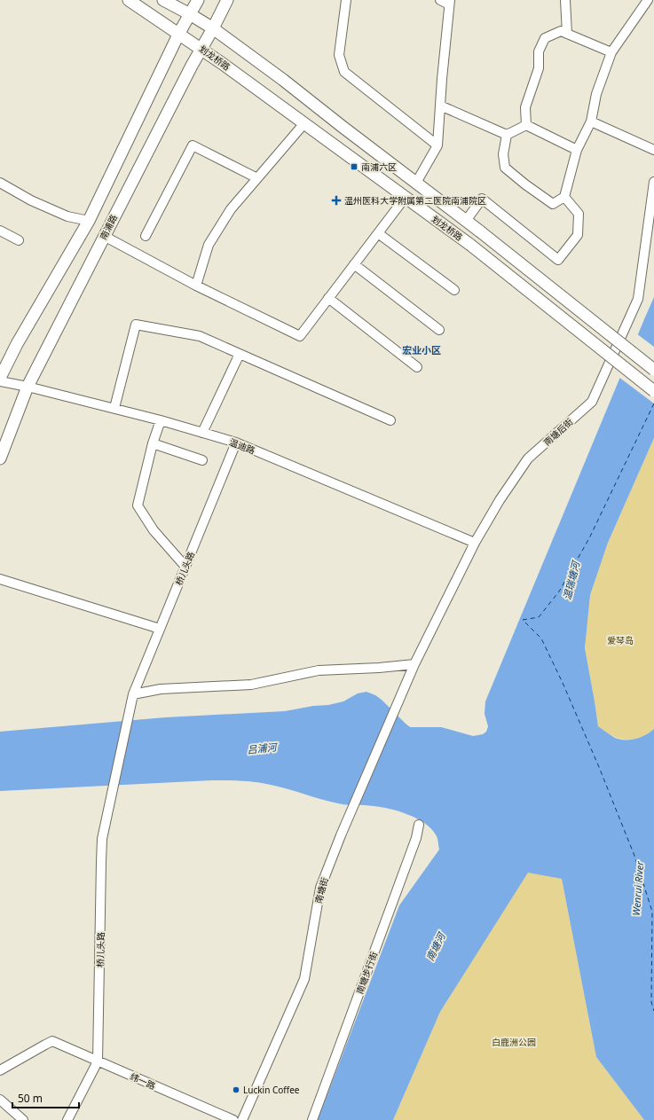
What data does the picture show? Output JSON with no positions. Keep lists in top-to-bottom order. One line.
{"streets":{"main road":["划龙桥路","南浦路"],"street":["南塘后街","温迪路","桥儿头路","南塘街","南塘步行街","纬一路"]},"crossings":[["划龙桥路","南浦路"],["南浦路","温迪路"],["南塘后街","温迪路"],["南塘后街","南塘街"],["温迪路","桥儿头路"],["桥儿头路","纬一路"]],"districts":["宏业小区"],"water":["温瑞塘河","吕浦河","Wenrui River","南塘河"],"parks":["爱琴岛","白鹿洲公园"],"places":{"transit":["南浦六区"],"health":["温州医科大学附属第二医院南浦院区"],"other":["Luckin Coffee"]},"scale_bar":"50 m"}
